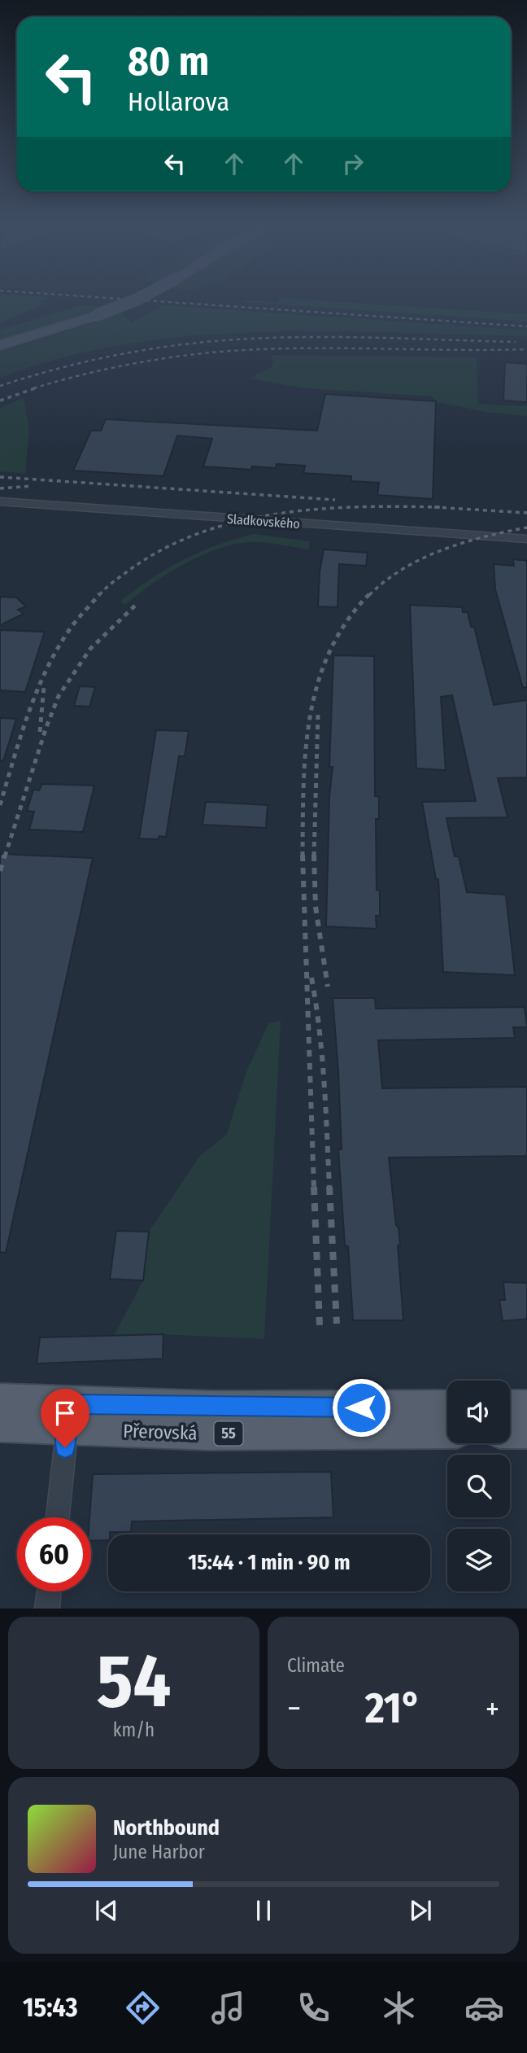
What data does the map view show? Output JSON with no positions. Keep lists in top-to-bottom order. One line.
{"streets":{"main road":["Přerovská","55"],"street":["Sladkovského"]},"page":{"turn":["80 m","Hollarova"],"limit":"60","trip":"15:44 · 1 min · 90 m","tile":[["54","km/h"],"Climate"],"heat":["−","21°","+"],"song":["Northbound","June Harbor"],"tabs":"15:43"}}
